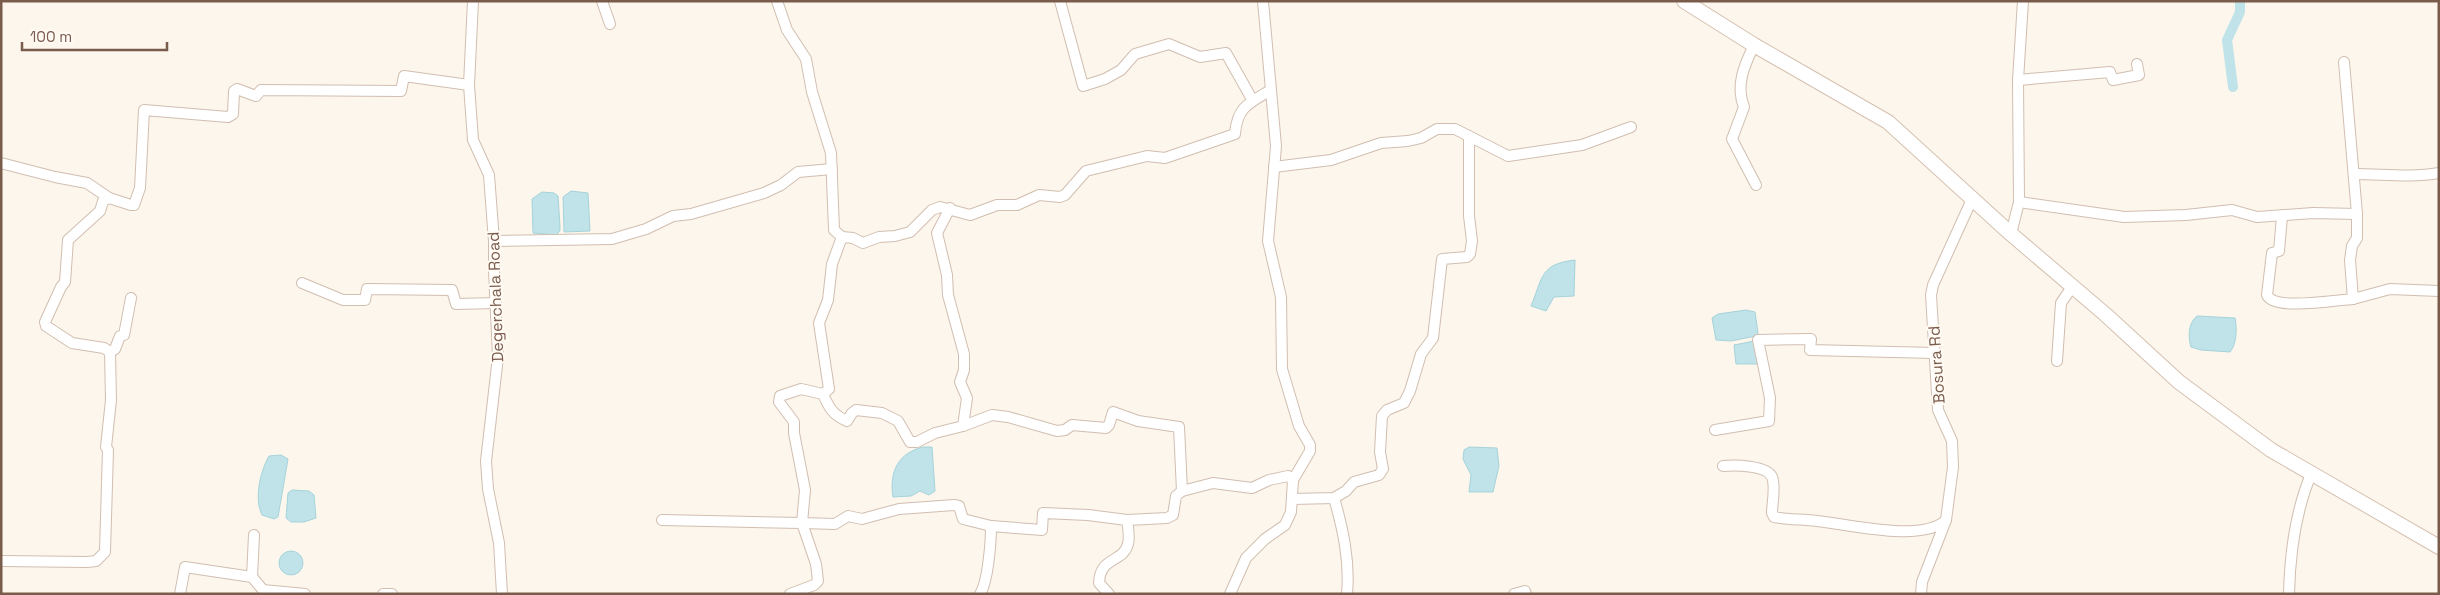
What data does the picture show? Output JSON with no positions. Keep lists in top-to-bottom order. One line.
{"streets":{"street":["Degerchala Road","Bosura Rd"]},"scale_bar":"100 m"}
